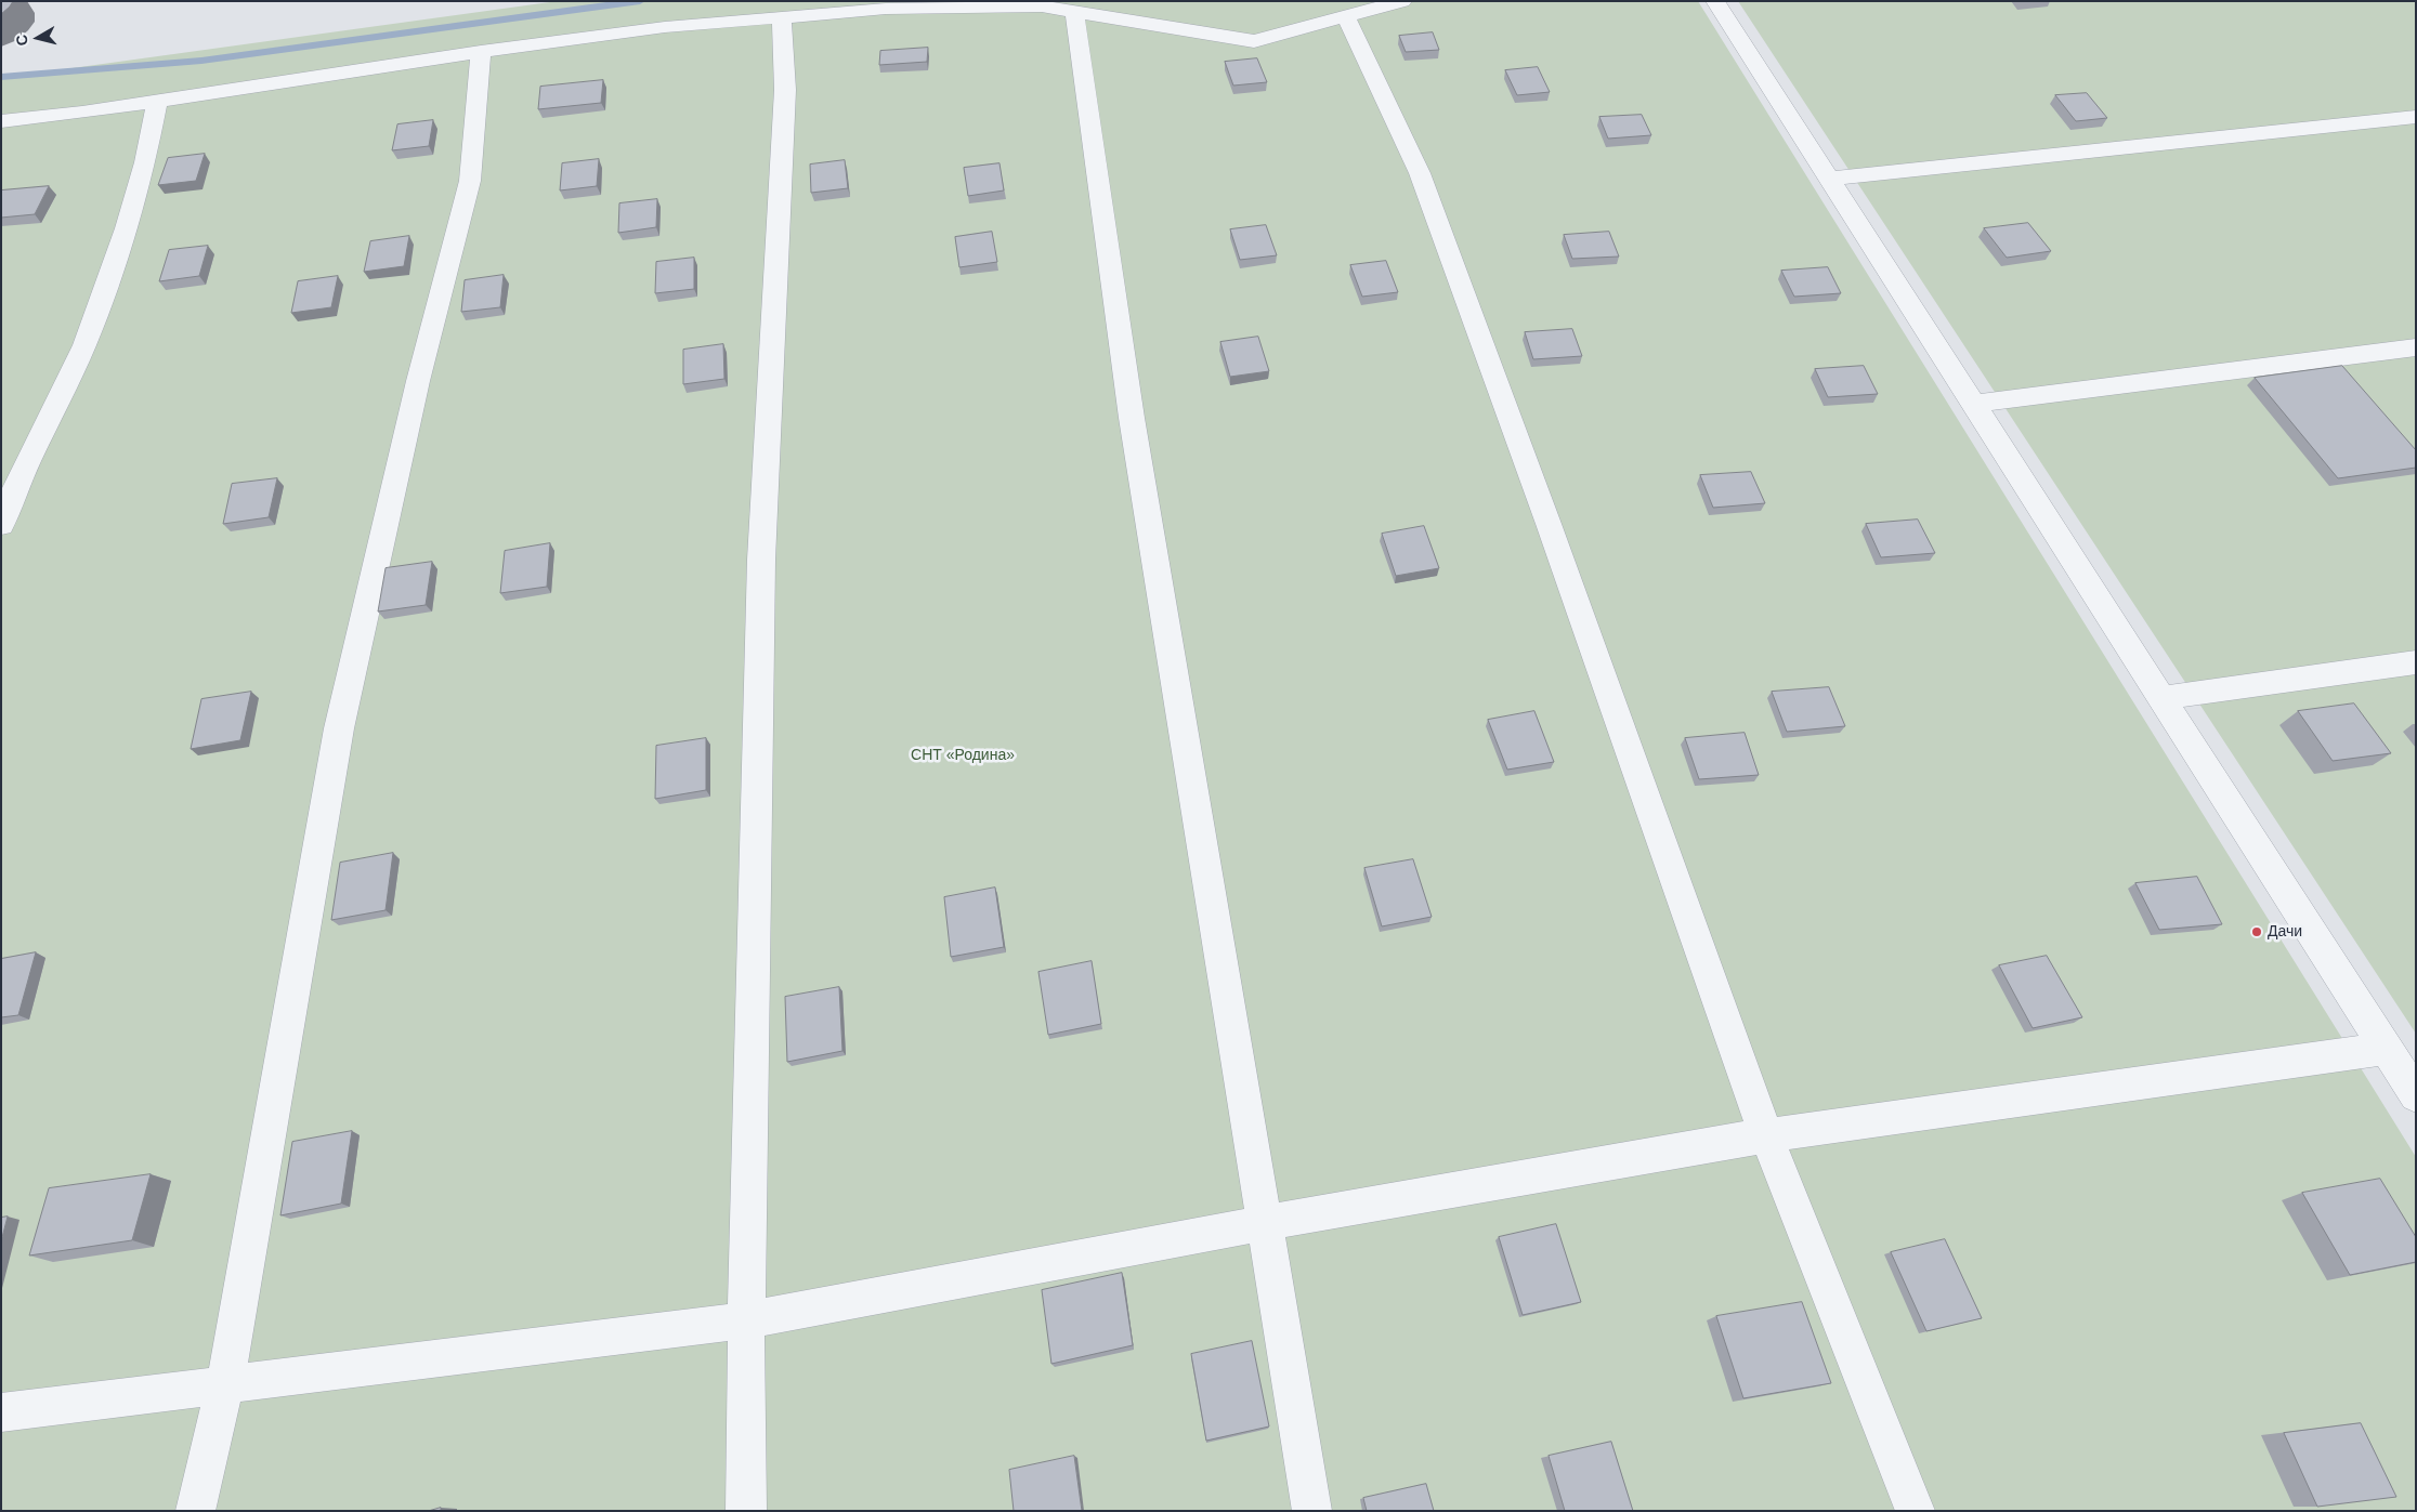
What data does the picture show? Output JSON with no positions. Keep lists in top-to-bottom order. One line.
{"parks":["СНТ «Родина»"],"places":["Дачи"],"north":"left"}
